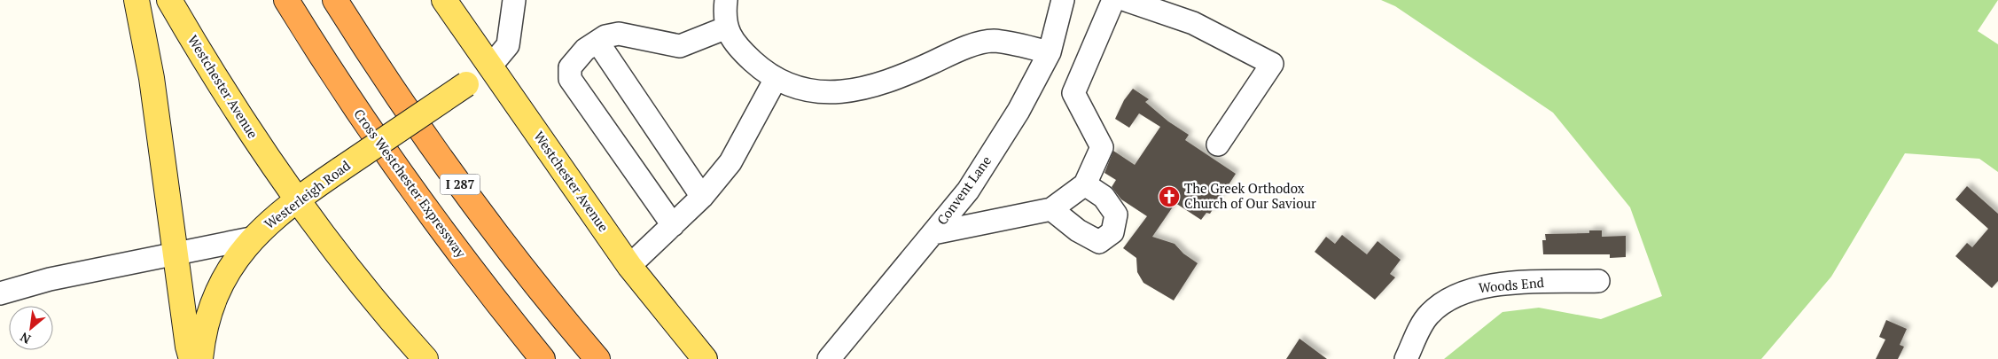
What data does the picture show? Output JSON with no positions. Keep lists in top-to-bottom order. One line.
{"streets":{"highway":["Cross Westchester Expressway","I 287"],"main road":["Westchester Avenue","Westerleigh Road"],"street":["Convent Lane","Woods End"]},"crossings":[["Westchester Avenue","Westerleigh Road"]],"places":{"church":["The Greek Orthodox Church of Our Saviour"]},"north":"bottom left"}
